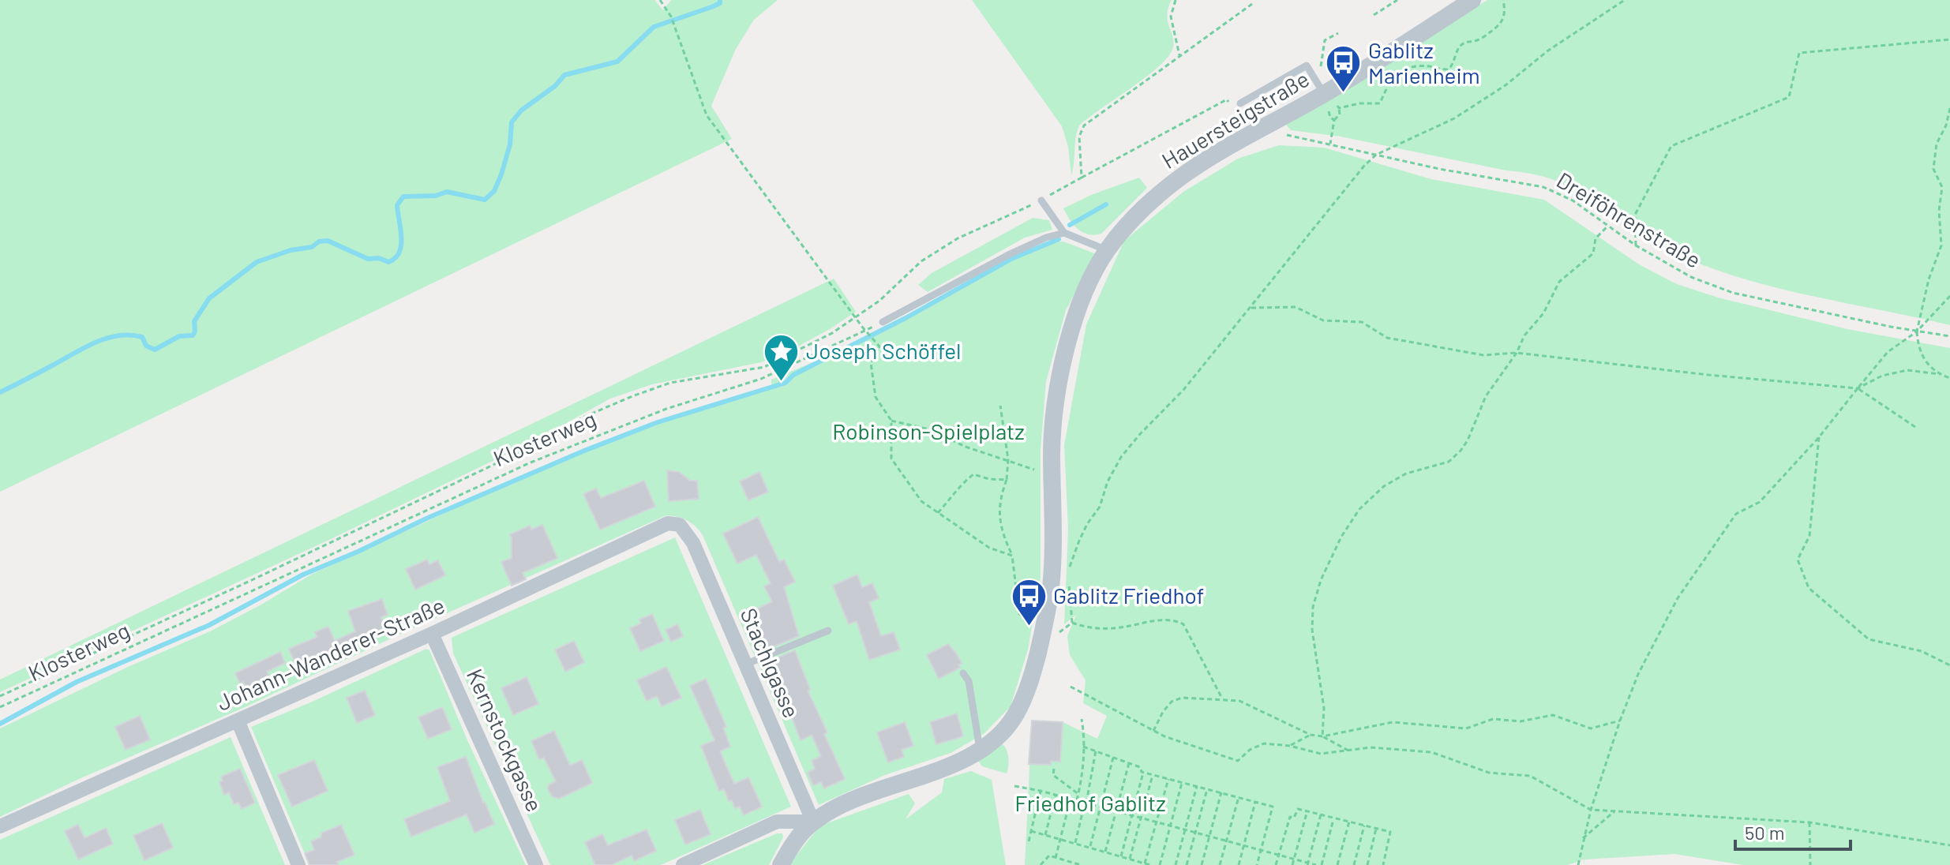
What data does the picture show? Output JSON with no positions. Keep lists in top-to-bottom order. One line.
{"streets":{"street":["Hauersteigstraße","Johann-Wanderer-Straße","Stachlgasse","Kernstockgasse"],"path":["Dreiföhrenstraße","Klosterweg"]},"crossings":[["Hauersteigstraße","Stachlgasse"],["Johann-Wanderer-Straße","Stachlgasse"],["Johann-Wanderer-Straße","Kernstockgasse"]],"parks":["Robinson-Spielplatz","Friedhof Gablitz"],"places":{"bus stop":["Gablitz Marienheim","Gablitz Friedhof"],"place":["Joseph Schöffel"]},"scale_bar":"50 m"}
